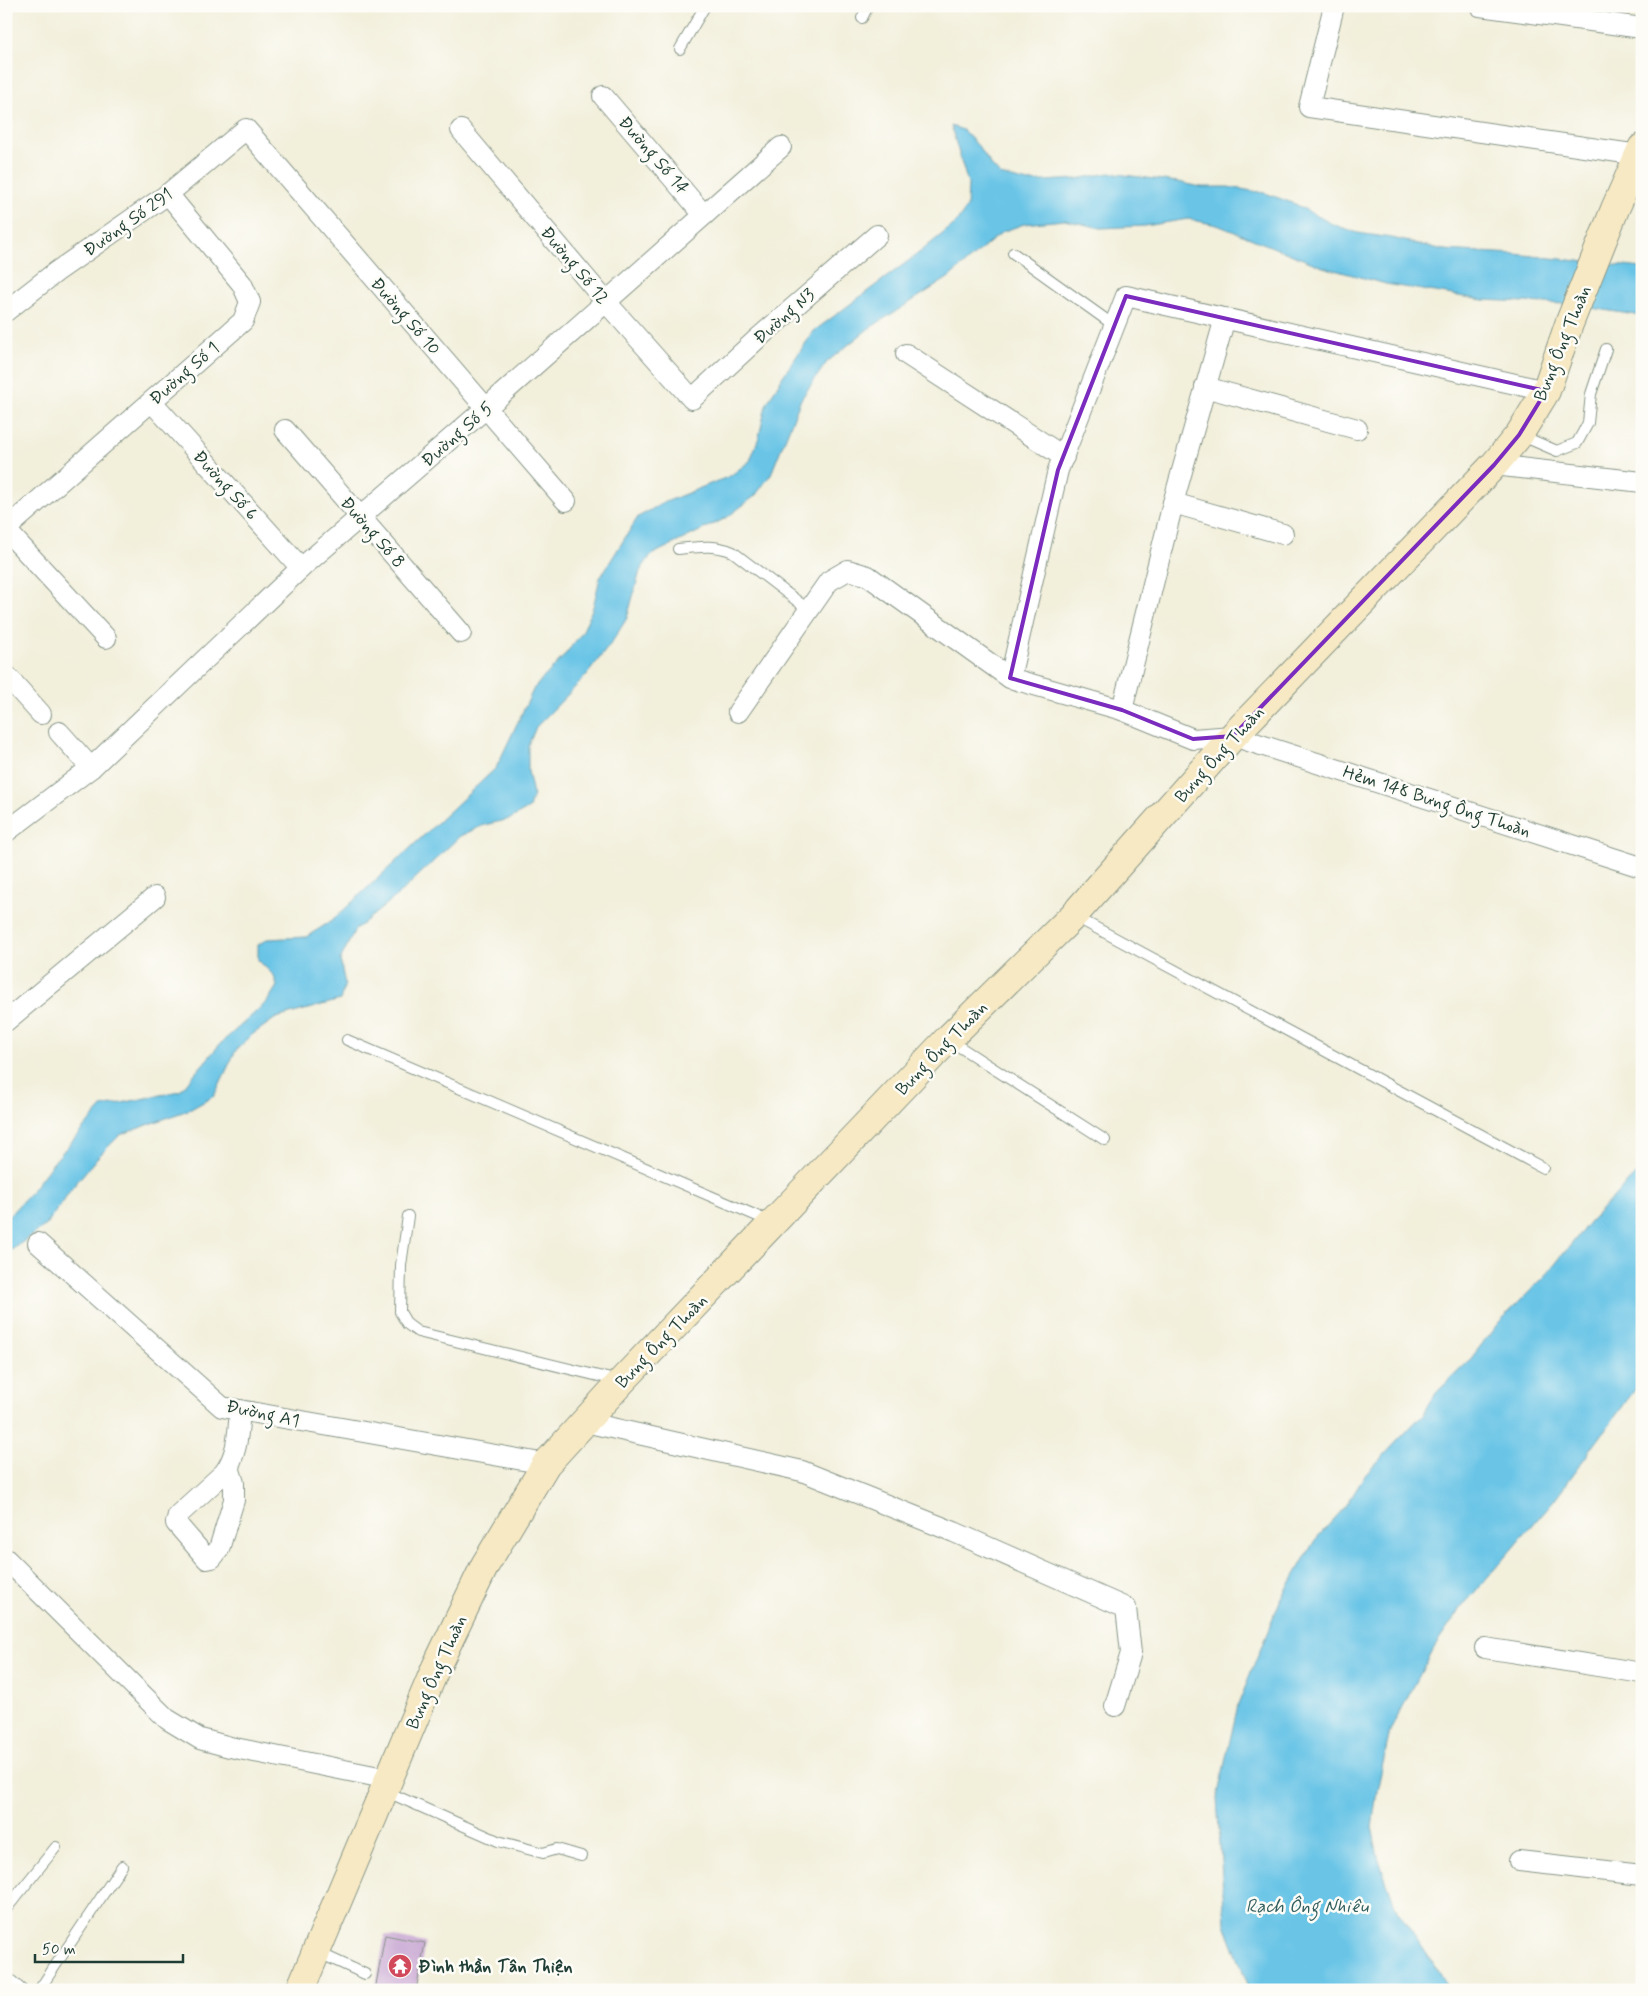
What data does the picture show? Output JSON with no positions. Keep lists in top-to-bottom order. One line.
{"streets":{"street":["Đường Số 14","Đường Số 291","Đường Số 12","Đường Số 10","Đường N3","Bưng Ông Thoàn","Đường Số 1","Đường Số 5","Đường Số 6","Đường Số 8","Hẻm 148 Bưng Ông Thoàn","Đường A1"]},"crossings":[["Đường Số 14","Đường Số 5"],["Đường Số 291","Đường Số 10"],["Đường Số 291","Đường Số 1"],["Đường Số 12","Đường N3"],["Đường Số 12","Đường Số 5"],["Đường Số 10","Đường Số 5"],["Bưng Ông Thoàn","Hẻm 148 Bưng Ông Thoàn"],["Bưng Ông Thoàn","Đường A1"],["Đường Số 1","Đường Số 6"],["Đường Số 5","Đường Số 6"],["Đường Số 5","Đường Số 8"]],"water":["Rạch Ông Nhiêu"],"places":{"temple":["Đình thần Tân Thiện"]},"scale_bar":"50 m"}
